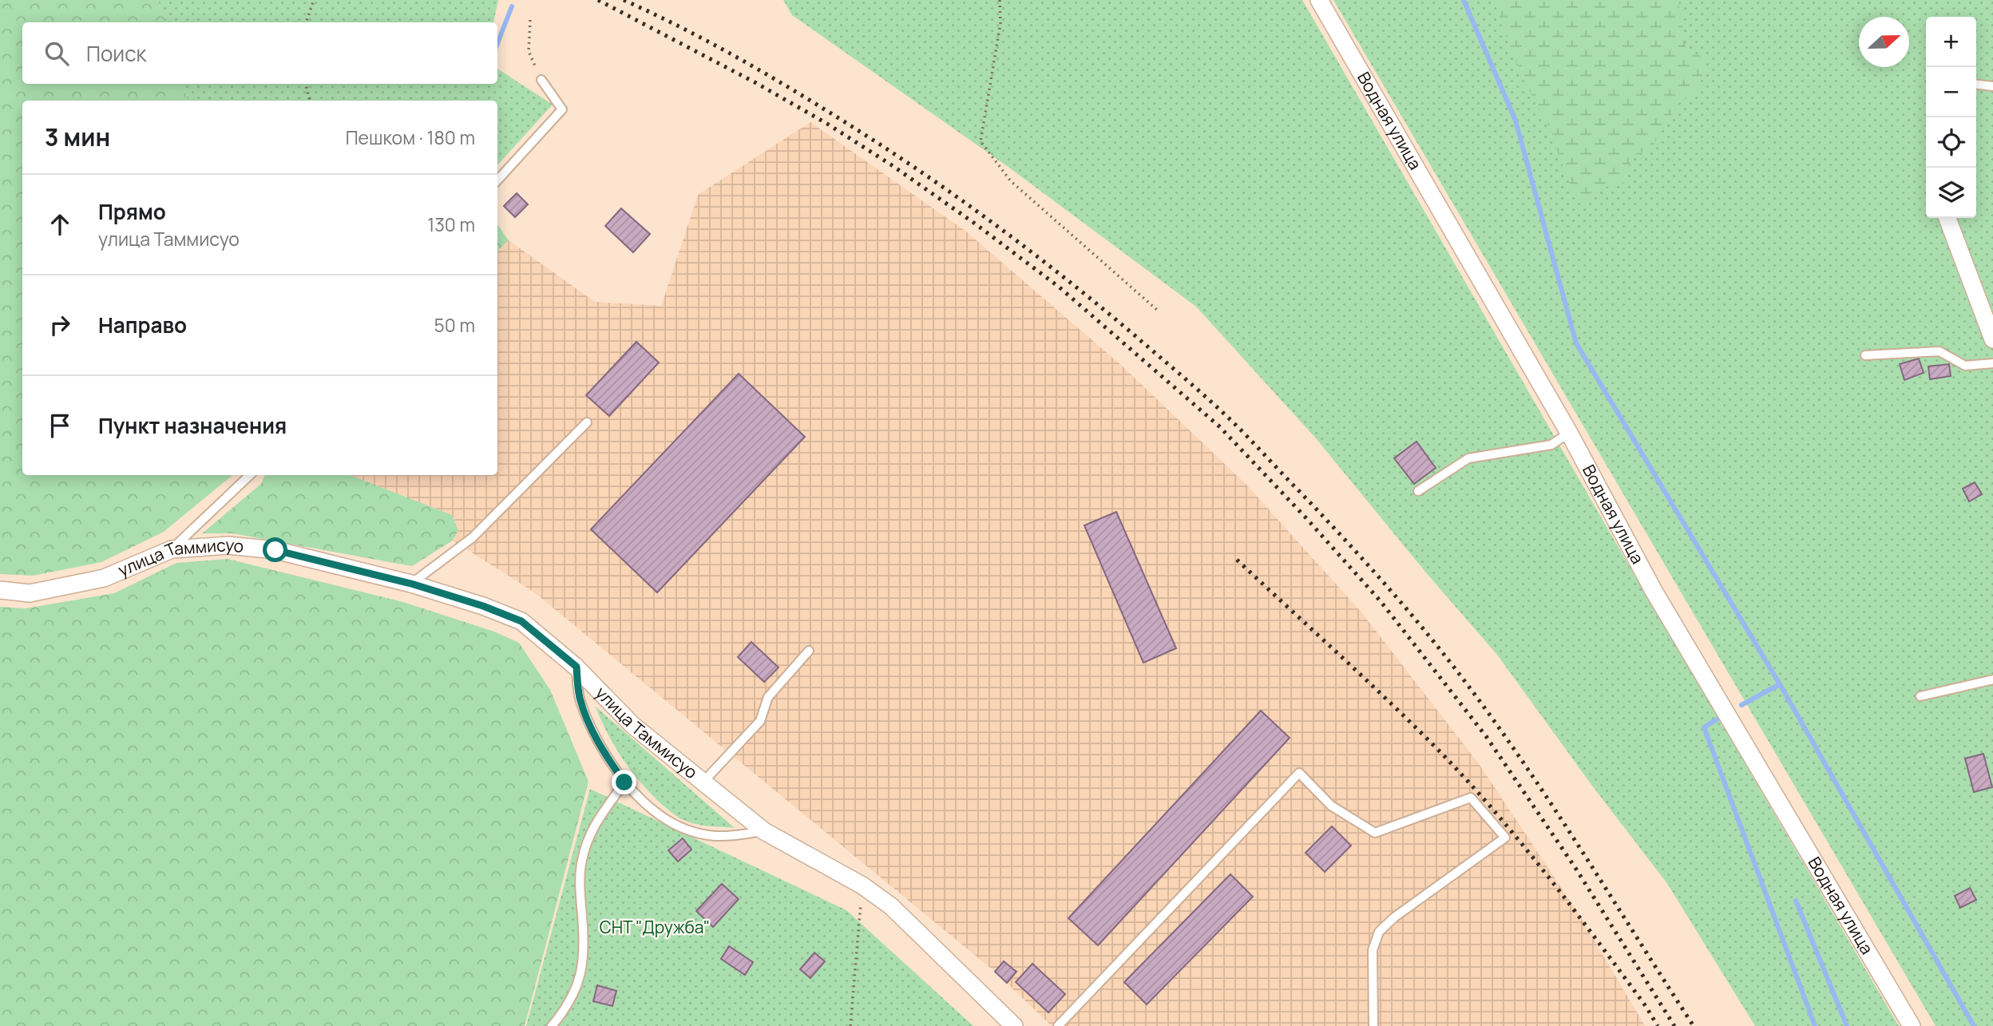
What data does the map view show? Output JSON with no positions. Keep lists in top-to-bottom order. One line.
{"streets":{"street":["Водная улица","улица Таммисуо"]},"parks":["СНТ \"Дружба\""],"north":"right","page":{"map_buttons":["+","−"],"search":"Поиск","heading":["3 мин","Пешком · 180 m"],"list":[["Прямо","улица Таммисуо","130 m"],["Направо","50 m"],"Пункт назначения"]}}
